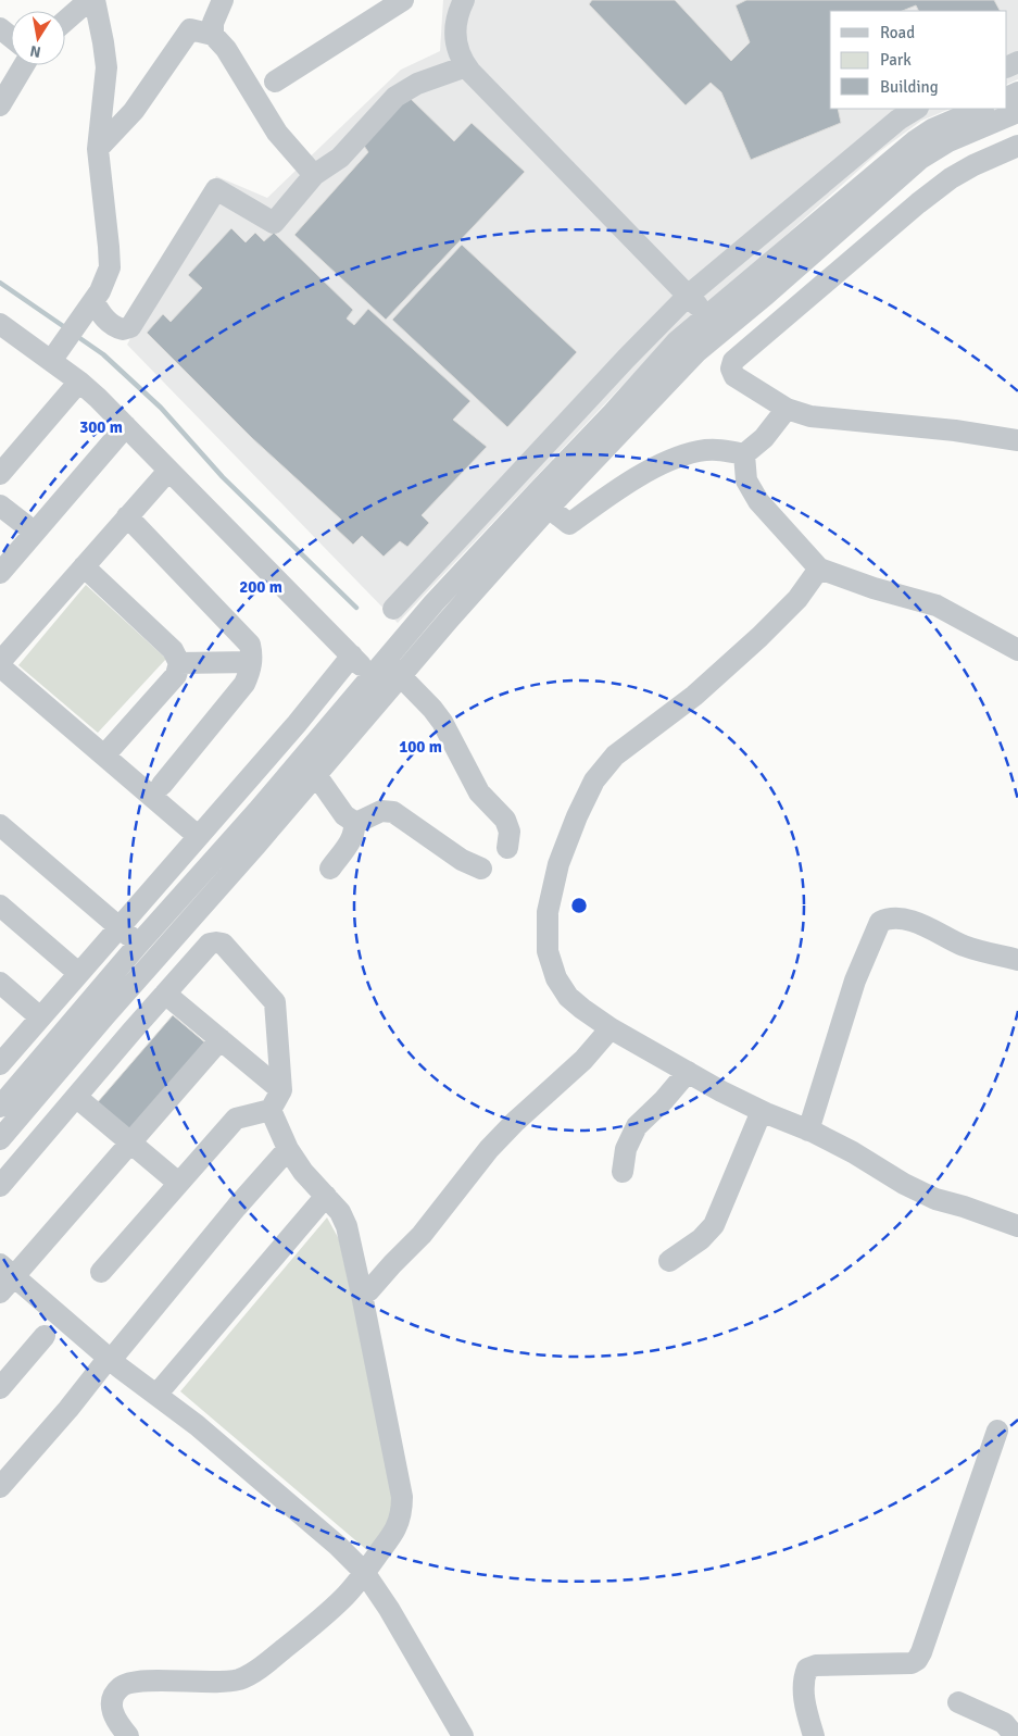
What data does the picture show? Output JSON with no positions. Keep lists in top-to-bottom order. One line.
{"legend":["Road","Park","Building"],"north":"bottom","rings":["300 m","200 m","100 m"]}
